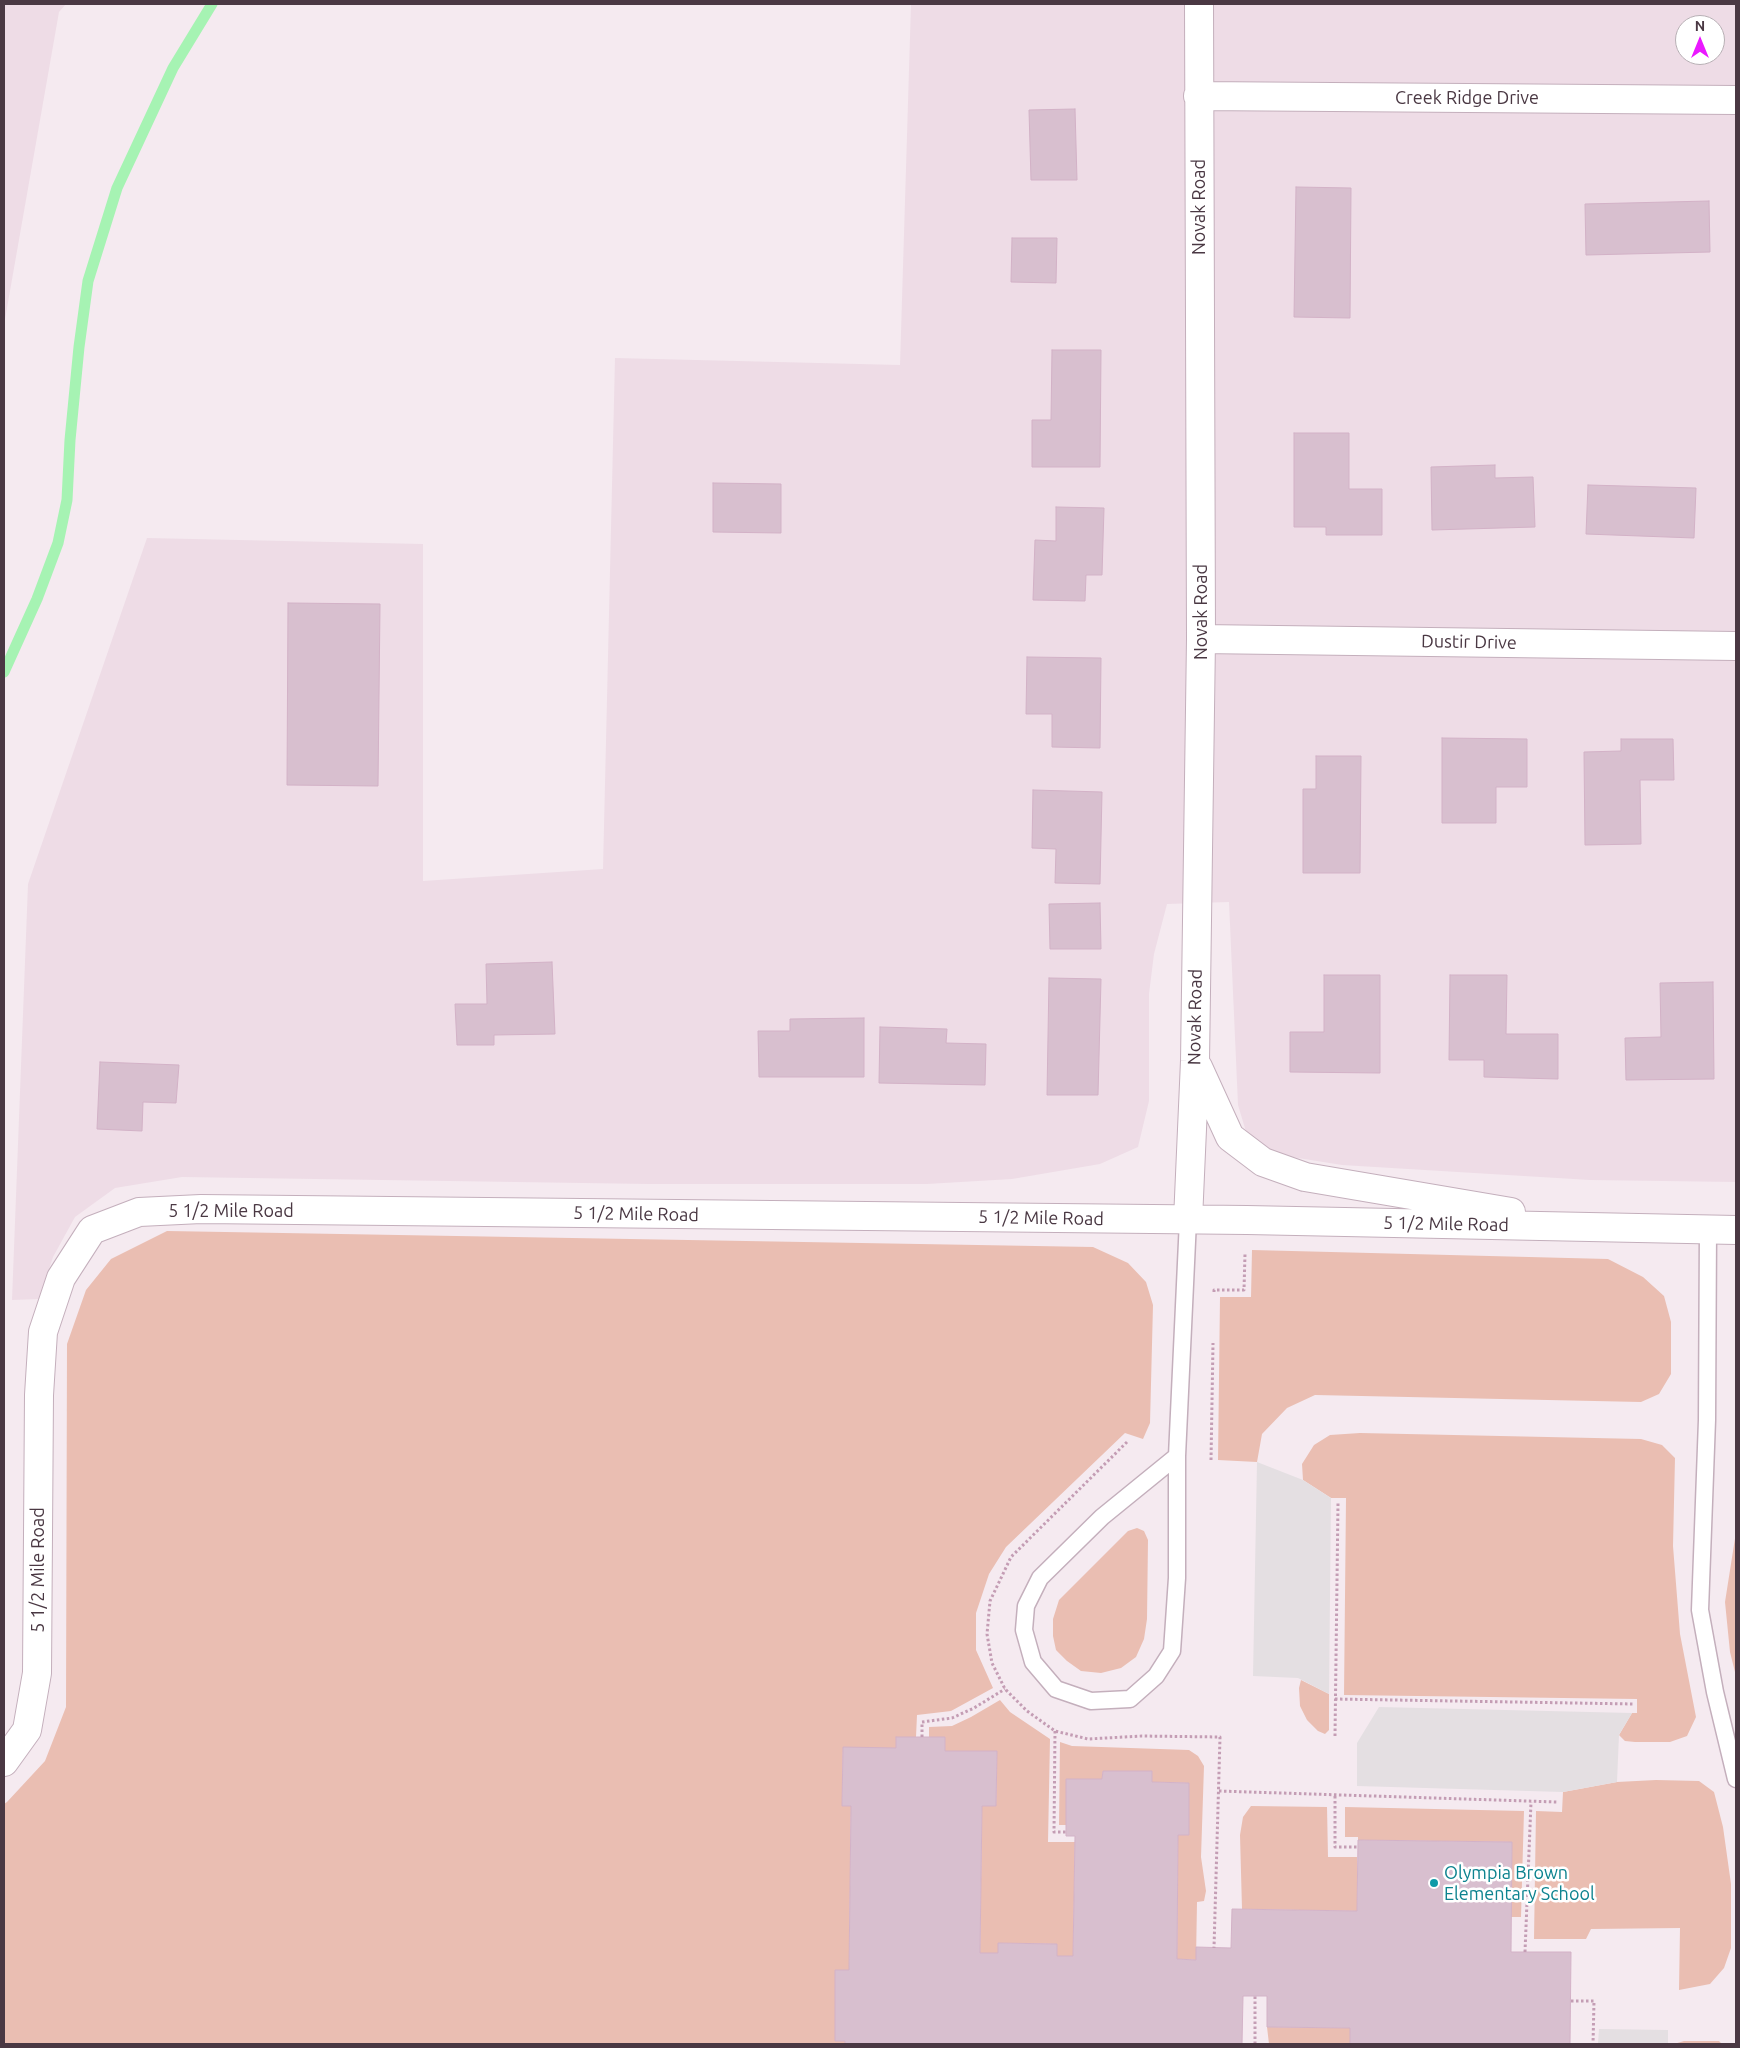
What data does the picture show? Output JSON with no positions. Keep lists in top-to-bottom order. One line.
{"streets":{"street":["Creek Ridge Drive","Novak Road","Dustir Drive","5 1/2 Mile Road"]},"crossings":[["Creek Ridge Drive","Novak Road"],["Novak Road","Dustir Drive"],["Novak Road","5 1/2 Mile Road"]],"places":["Olympia Brown Elementary School"],"north":"top"}
